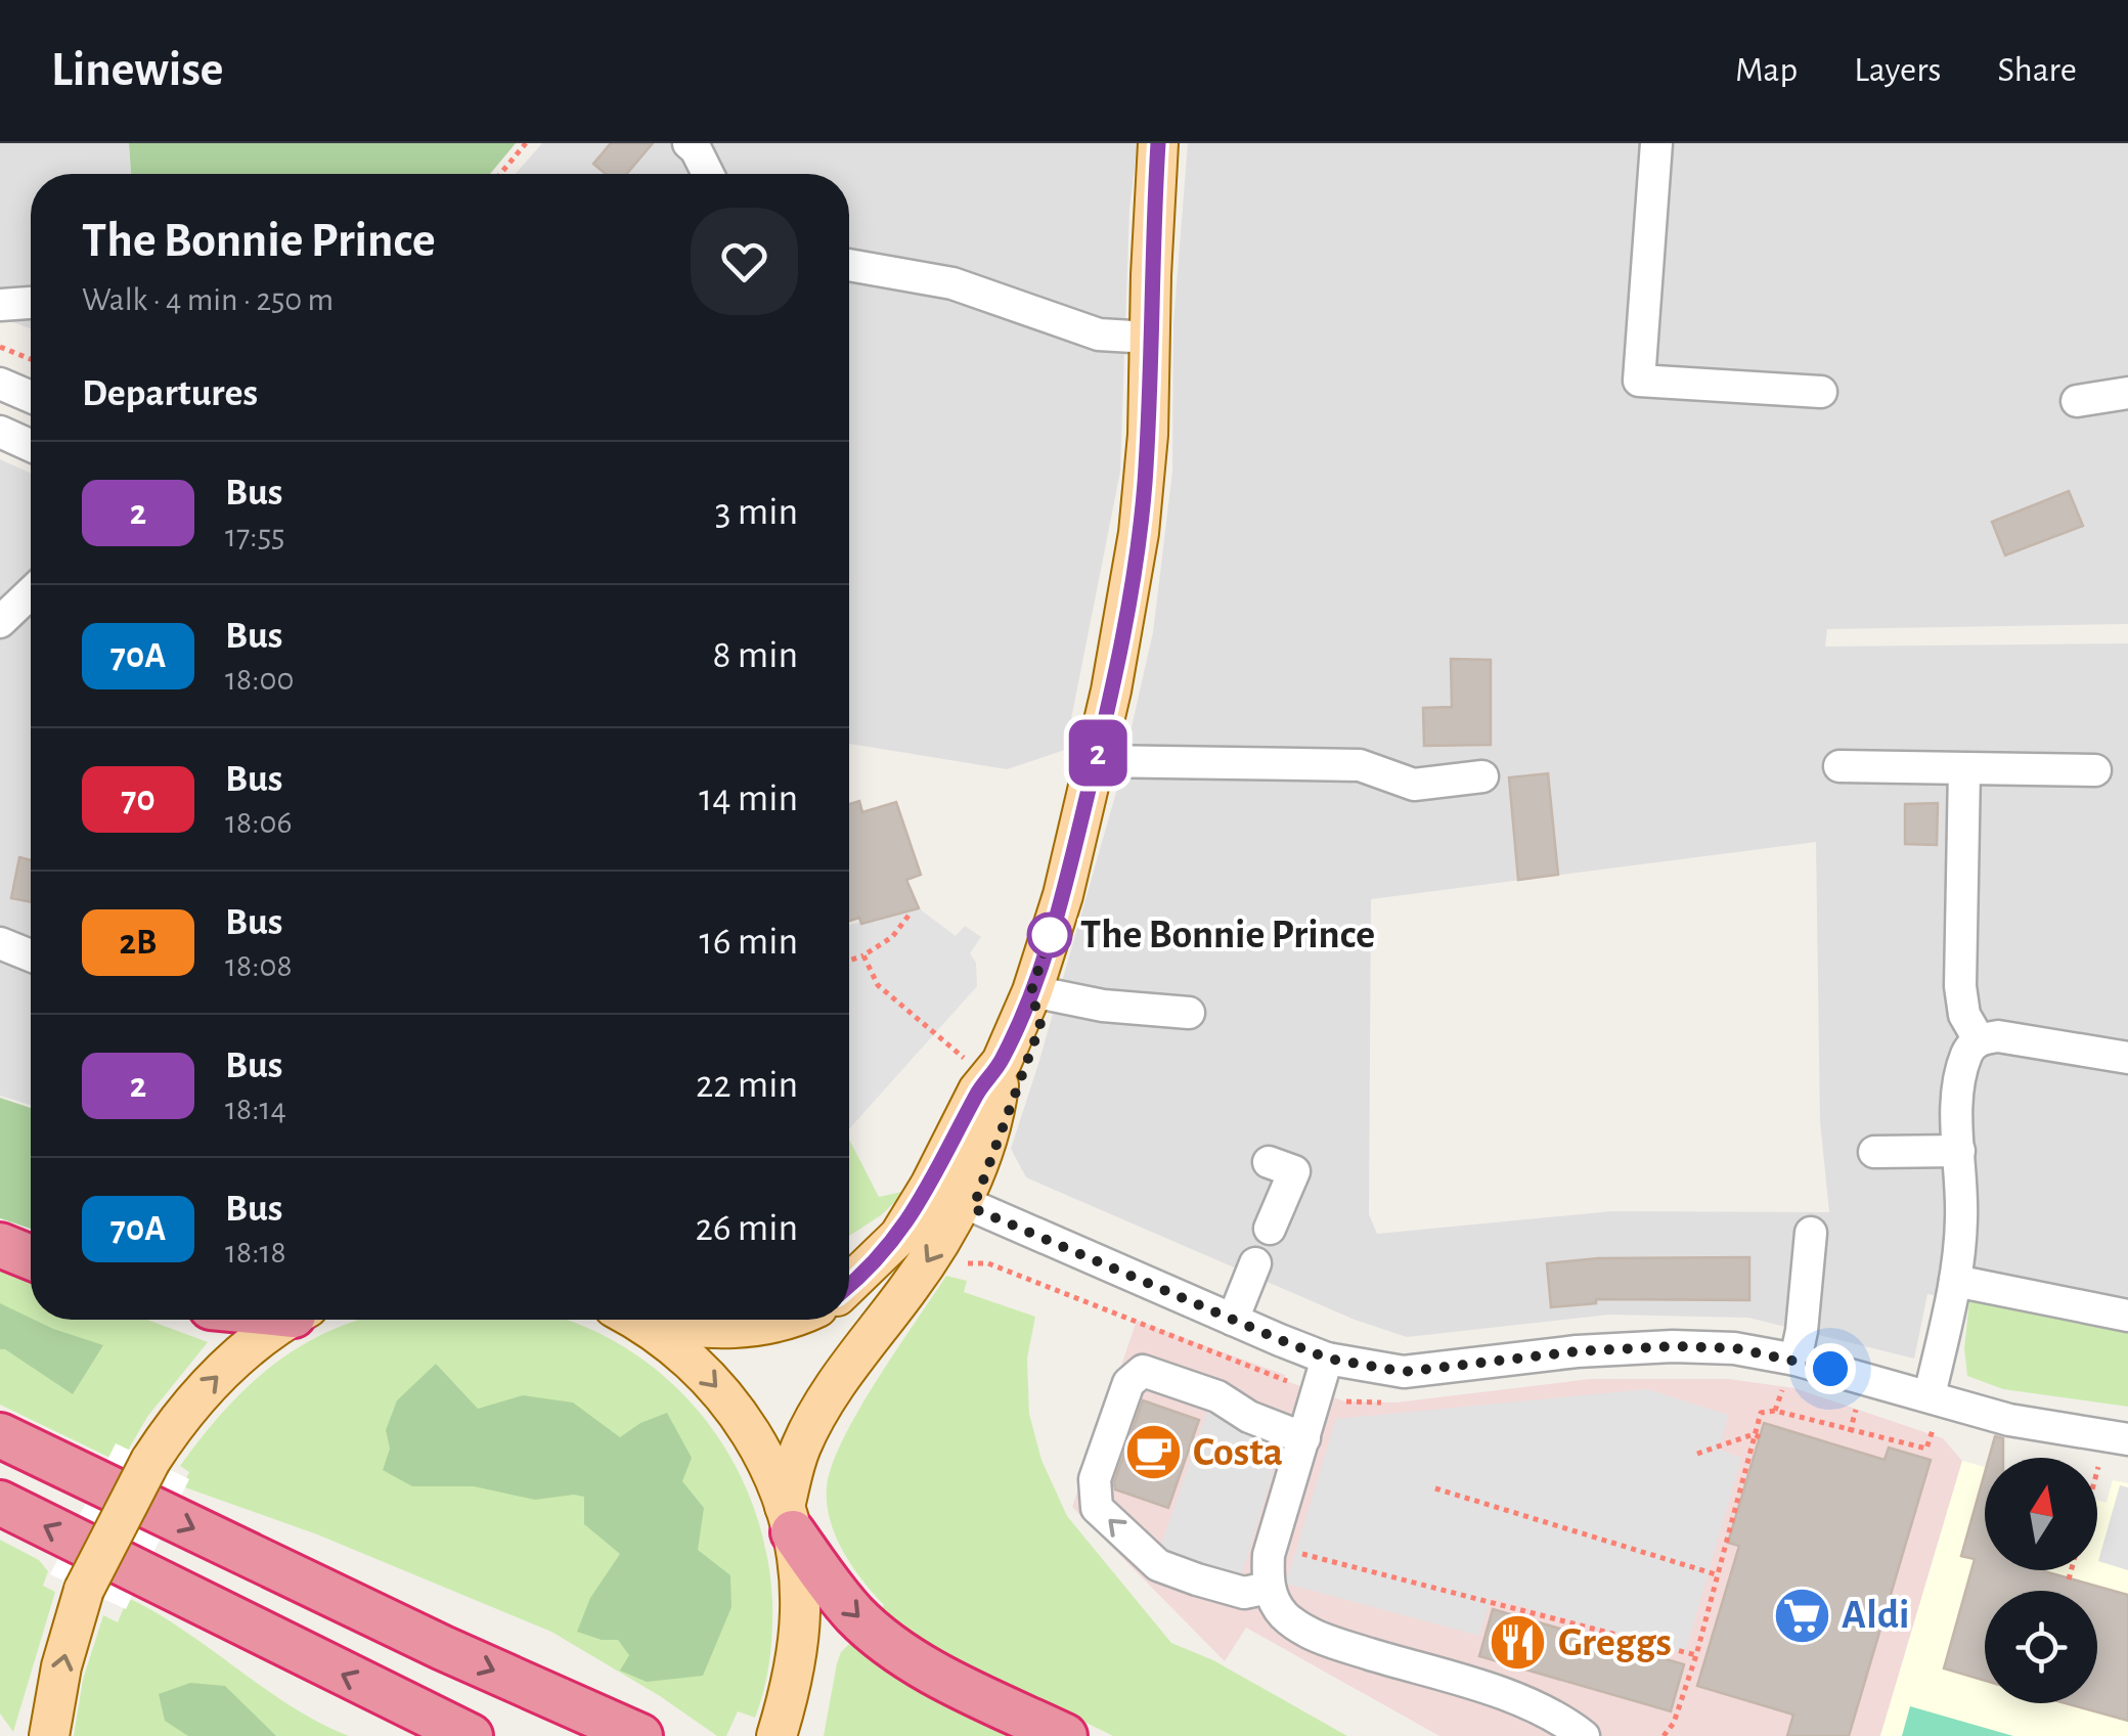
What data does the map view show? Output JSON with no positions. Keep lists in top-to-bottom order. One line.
{"places":{"other":["The Bonnie Prince"],"cafe":["Costa"],"supermarket":["Aldi"],"restaurant":["Greggs"]},"lines":["bus line 2"],"north":"top","page":{"header":"Linewise","nav":["Map","Layers","Share"],"on_map":"2","heading":[["The Bonnie Prince","Walk · 4 min · 250 m"],"Departures"],"list":[{"mark":"2","name":"Bus","note":"17:55","value":"3 min"},{"mark":"70A","name":"Bus","note":"18:00","value":"8 min"},{"mark":"70","name":"Bus","note":"18:06","value":"14 min"},{"mark":"2B","name":"Bus","note":"18:08","value":"16 min"},{"mark":"2","name":"Bus","note":"18:14","value":"22 min"},{"mark":"70A","name":"Bus","note":"18:18","value":"26 min"}]}}
